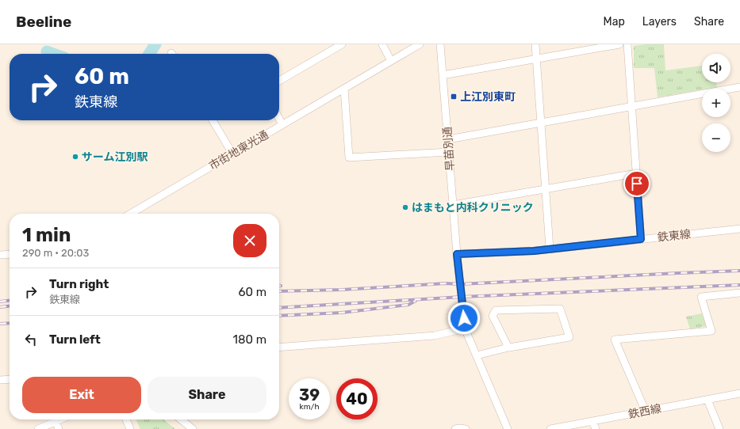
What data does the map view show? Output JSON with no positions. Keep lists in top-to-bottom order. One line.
{"streets":{"street":["早苗別通","市街地東光通","鉄東線","鉄西線"]},"crossings":[["早苗別通","鉄東線"]],"places":{"transit":["上江別東町"],"other":["サーム江別駅","はまもと内科クリニック"]},"page":{"header":"Beeline","nav":["Map","Layers","Share"],"map_buttons":["+","−"],"turn":["60 m","鉄東線"],"heading":["1 min","290 m · 20:03"],"list":[{"name":"Turn right","note":"鉄東線","value":"60 m"},{"name":"Turn left","value":"180 m"}],"buttons":["Exit","Share"],"speed":"39 km/h","limit":"40"}}
